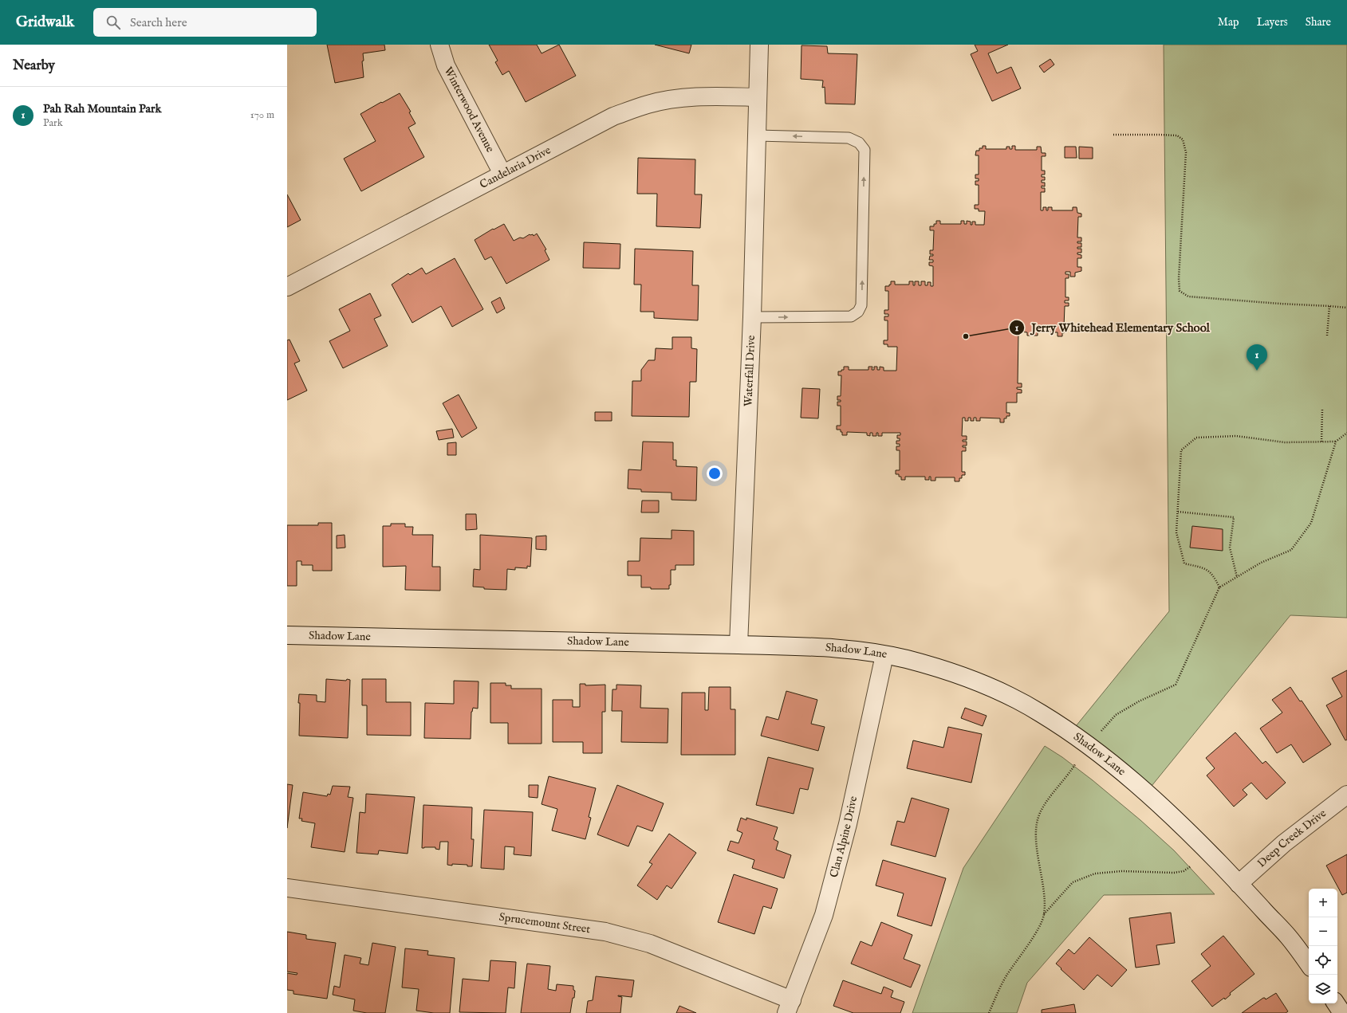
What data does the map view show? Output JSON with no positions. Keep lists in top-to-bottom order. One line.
{"streets":{"street":["Winterwood Avenue","Candelaria Drive","Waterfall Drive","Shadow Lane","Clan Alpine Drive","Deep Creek Drive","Sprucemount Street"]},"crossings":[["Winterwood Avenue","Candelaria Drive"],["Candelaria Drive","Waterfall Drive"],["Waterfall Drive","Shadow Lane"],["Shadow Lane","Clan Alpine Drive"],["Shadow Lane","Deep Creek Drive"],["Clan Alpine Drive","Sprucemount Street"]],"places":["Jerry Whitehead Elementary School"],"page":{"header":"Gridwalk","search":"Search here","nav":["Map","Layers","Share"],"heading":"Nearby","list":[{"mark":"1","name":"Pah Rah Mountain Park","note":"Park","value":"170 m"}],"pins":"1","map_buttons":["+","−"]}}
